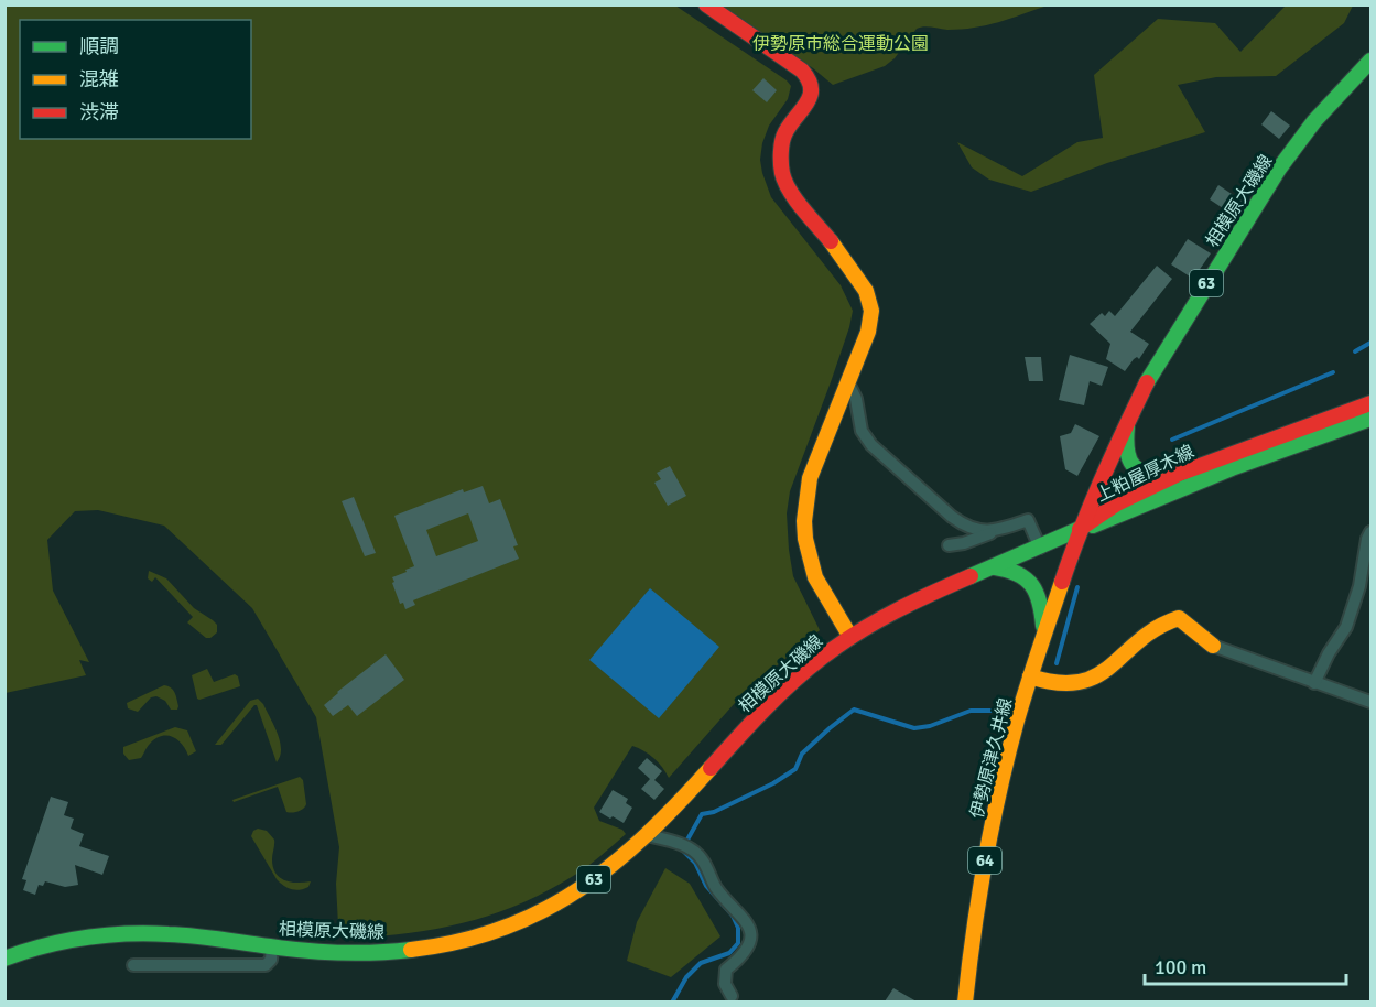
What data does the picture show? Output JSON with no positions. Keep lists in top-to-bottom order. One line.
{"streets":{"main road":["相模原大磯線","63","上粕屋厚木線","伊勢原津久井線","64"]},"crossings":[["相模原大磯線","上粕屋厚木線"],["相模原大磯線","伊勢原津久井線"],["上粕屋厚木線","伊勢原津久井線"]],"parks":["伊勢原市総合運動公園"],"legend":["順調","混雑","渋滞"],"scale_bar":"100 m"}
